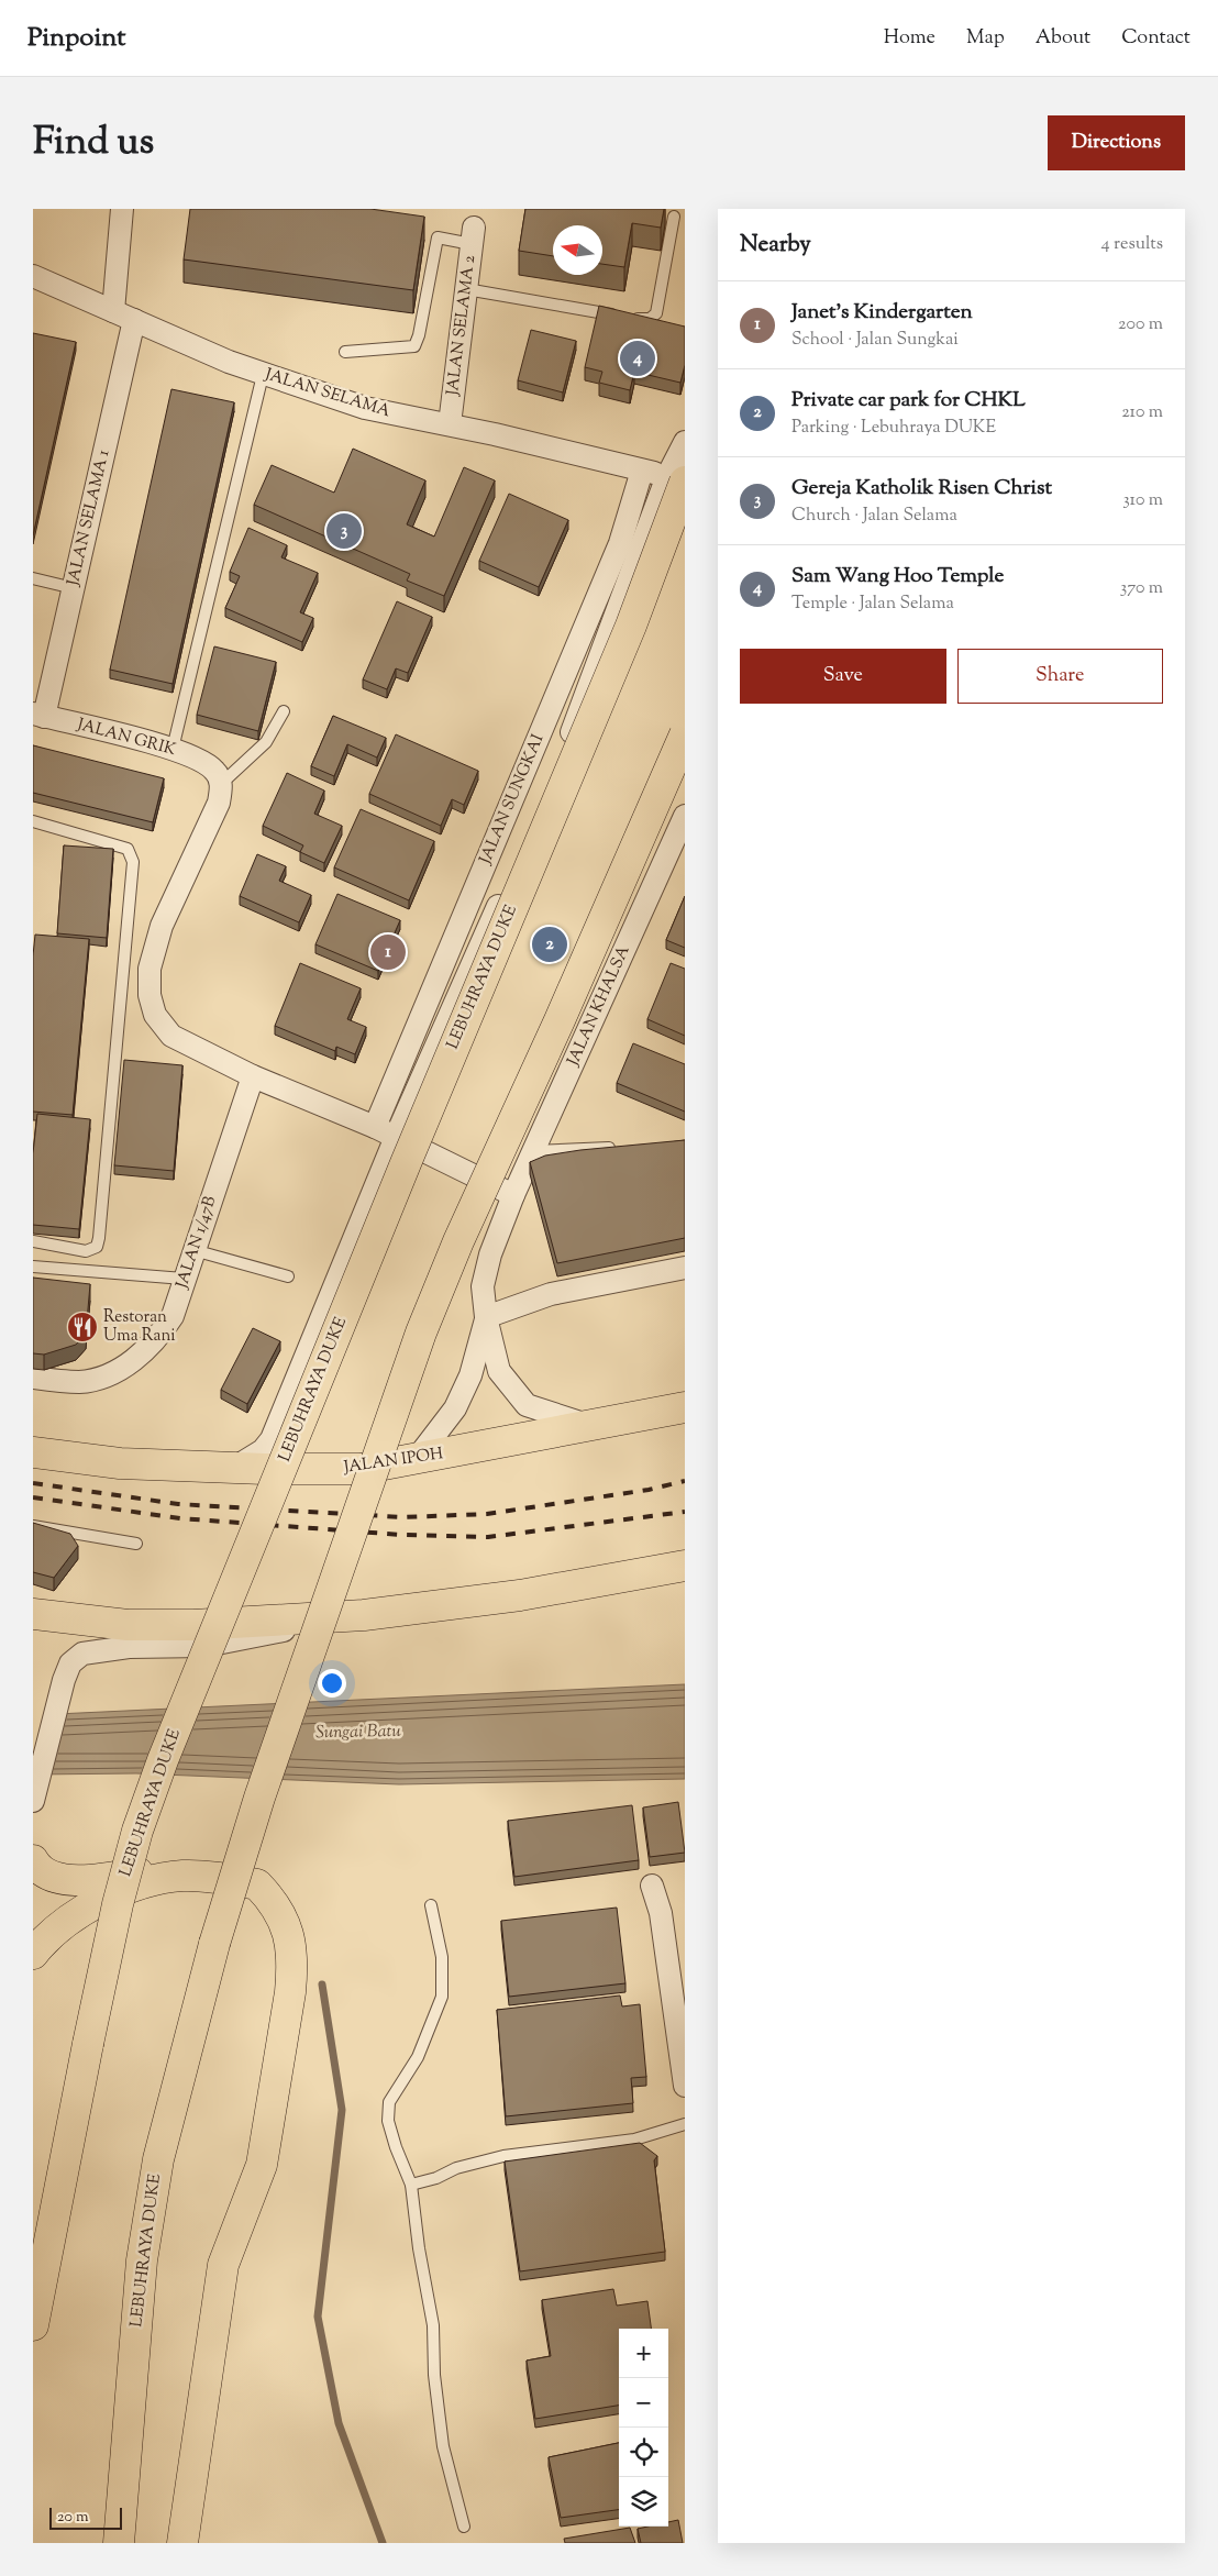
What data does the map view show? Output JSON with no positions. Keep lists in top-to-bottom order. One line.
{"streets":{"main road":["LEBUHRAYA DUKE","JALAN IPOH"],"street":["JALAN SELAMA 2","JALAN SELAMA","JALAN SELAMA 1","JALAN GRIK","JALAN SUNGKAI","JALAN KHALSA","JALAN 1/47B"]},"crossings":[["JALAN SELAMA 2","JALAN SELAMA"],["JALAN SELAMA","JALAN SELAMA 1"],["JALAN SELAMA","JALAN SUNGKAI"],["JALAN SELAMA","LEBUHRAYA DUKE"],["JALAN SELAMA 1","JALAN GRIK"],["JALAN KHALSA","JALAN IPOH"]],"water":["Sungai Batu"],"places":{"restaurant":["Restoran Uma Rani"]},"scale_bar":"20 m","north":"left","page":{"header":"Pinpoint","nav":["Home","Map","About","Contact"],"title":"Find us","buttons":["Directions",["Save","Share"]],"heading":["Nearby","4 results"],"list":[{"mark":"1","name":"Janet's Kindergarten","note":"School · Jalan Sungkai","value":"200 m"},{"mark":"2","name":"Private car park for CHKL","note":"Parking · Lebuhraya DUKE","value":"210 m"},{"mark":"3","name":"Gereja Katholik Risen Christ","note":"Church · Jalan Selama","value":"310 m"},{"mark":"4","name":"Sam Wang Hoo Temple","note":"Temple · Jalan Selama","value":"370 m"}],"pins":["4","3","2","1"],"map_buttons":["+","−"],"scale":"20 m"}}
